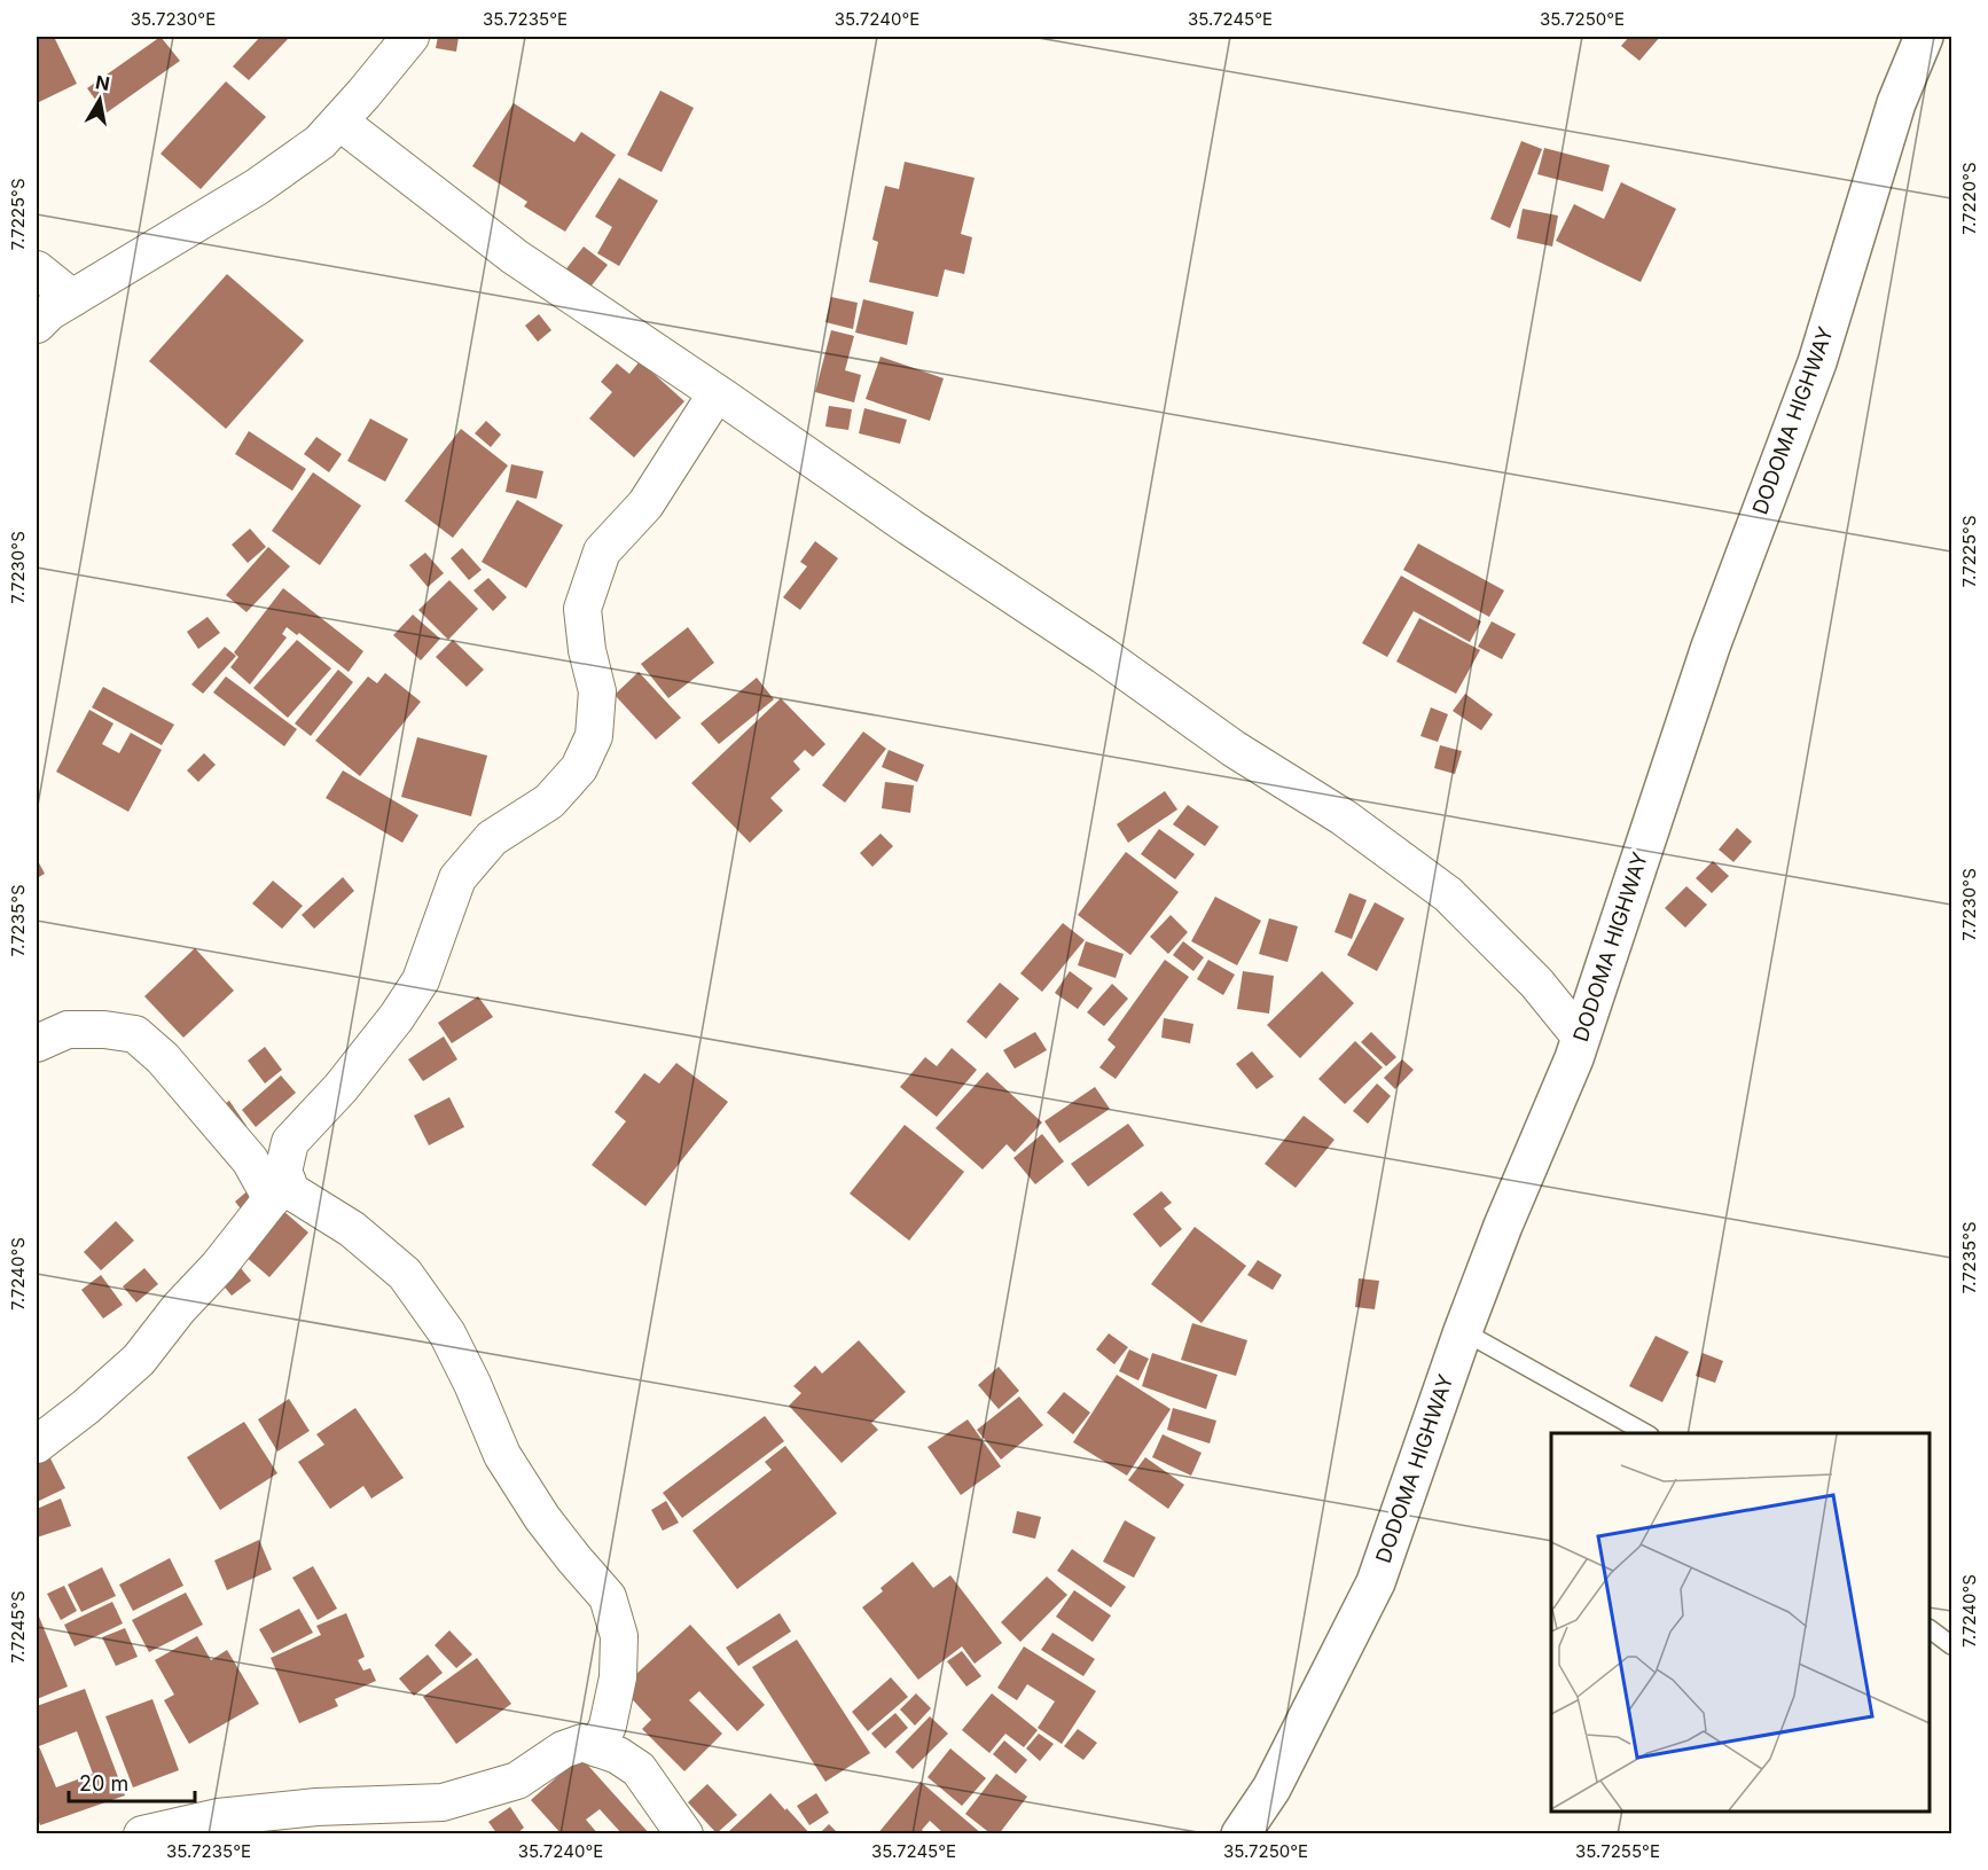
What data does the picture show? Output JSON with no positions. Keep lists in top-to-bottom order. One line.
{"streets":{"highway":["DODOMA HIGHWAY"]},"scale_bar":"20 m","north":"top","coordinates":["35.7230°E","35.7235°E","35.7240°E","35.7245°E","35.7250°E","7.7220°S","7.7225°S","7.7230°S","7.7235°S","7.7240°S","7.7245°S","35.7255°E"]}
